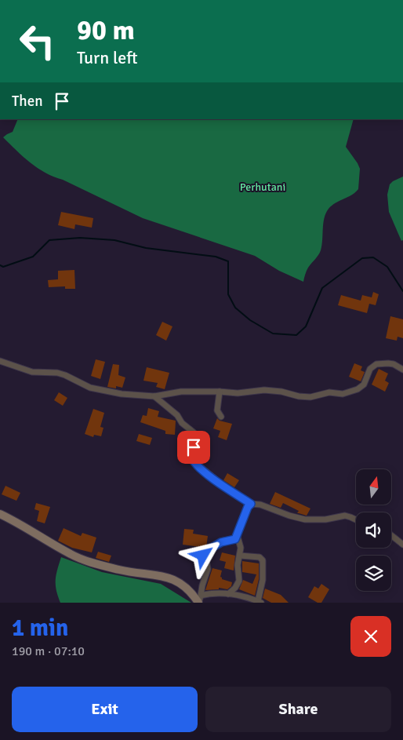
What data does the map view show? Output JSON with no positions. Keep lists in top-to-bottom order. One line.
{"parks":["Perhutani"],"north":"top","page":{"turn":["90 m","Turn left"],"then":"Then","heading":["1 min","190 m · 07:10"],"buttons":["Exit","Share"]}}
